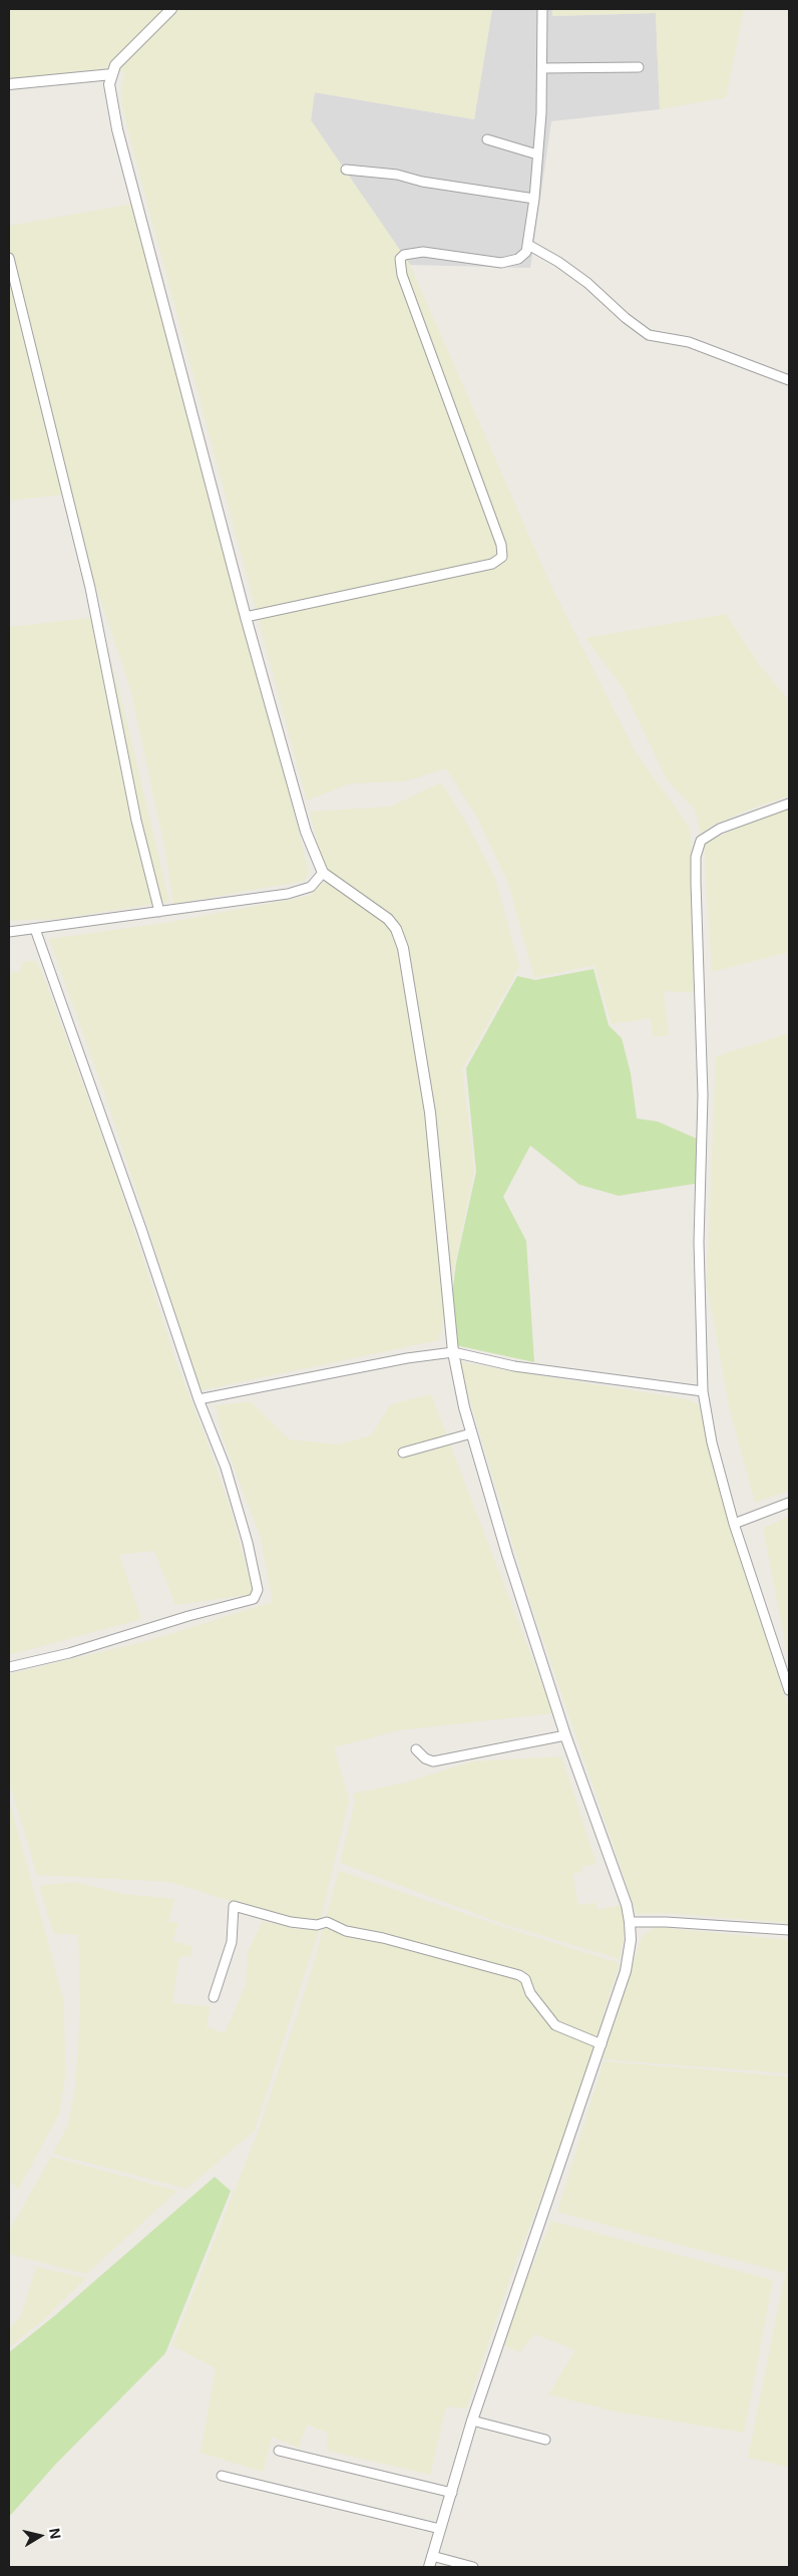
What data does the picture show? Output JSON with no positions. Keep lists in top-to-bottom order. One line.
{"north":"right"}
